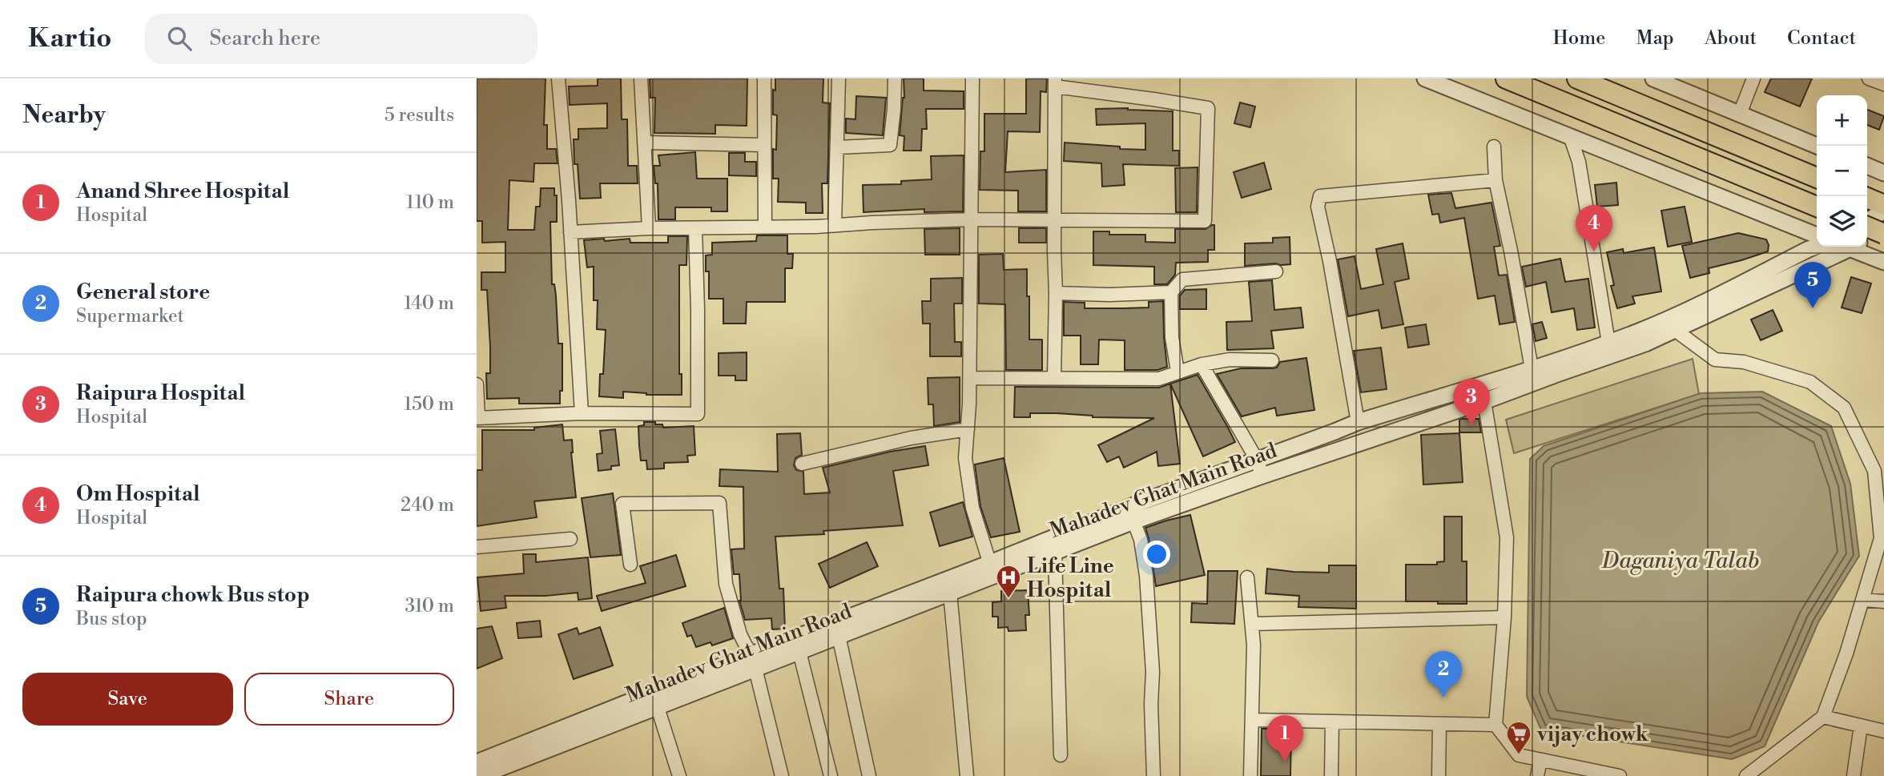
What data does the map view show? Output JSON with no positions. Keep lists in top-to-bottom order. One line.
{"streets":{"street":["Mahadev Ghat Main Road"]},"water":["Daganiya Talab"],"places":{"hospital":["Life Line Hospital"],"supermarket":["vijay chowk"]},"page":{"header":"Kartio","search":"Search here","nav":["Home","Map","About","Contact"],"heading":["Nearby","5 results"],"map_buttons":["+","−"],"list":[{"mark":"1","name":"Anand Shree Hospital","note":"Hospital","value":"110 m"},{"mark":"2","name":"General store","note":"Supermarket","value":"140 m"},{"mark":"3","name":"Raipura Hospital","note":"Hospital","value":"150 m"},{"mark":"4","name":"Om Hospital","note":"Hospital","value":"240 m"},{"mark":"5","name":"Raipura chowk Bus stop","note":"Bus stop","value":"310 m"}],"pins":["4","5","3","2","1"],"buttons":["Save","Share"]}}
